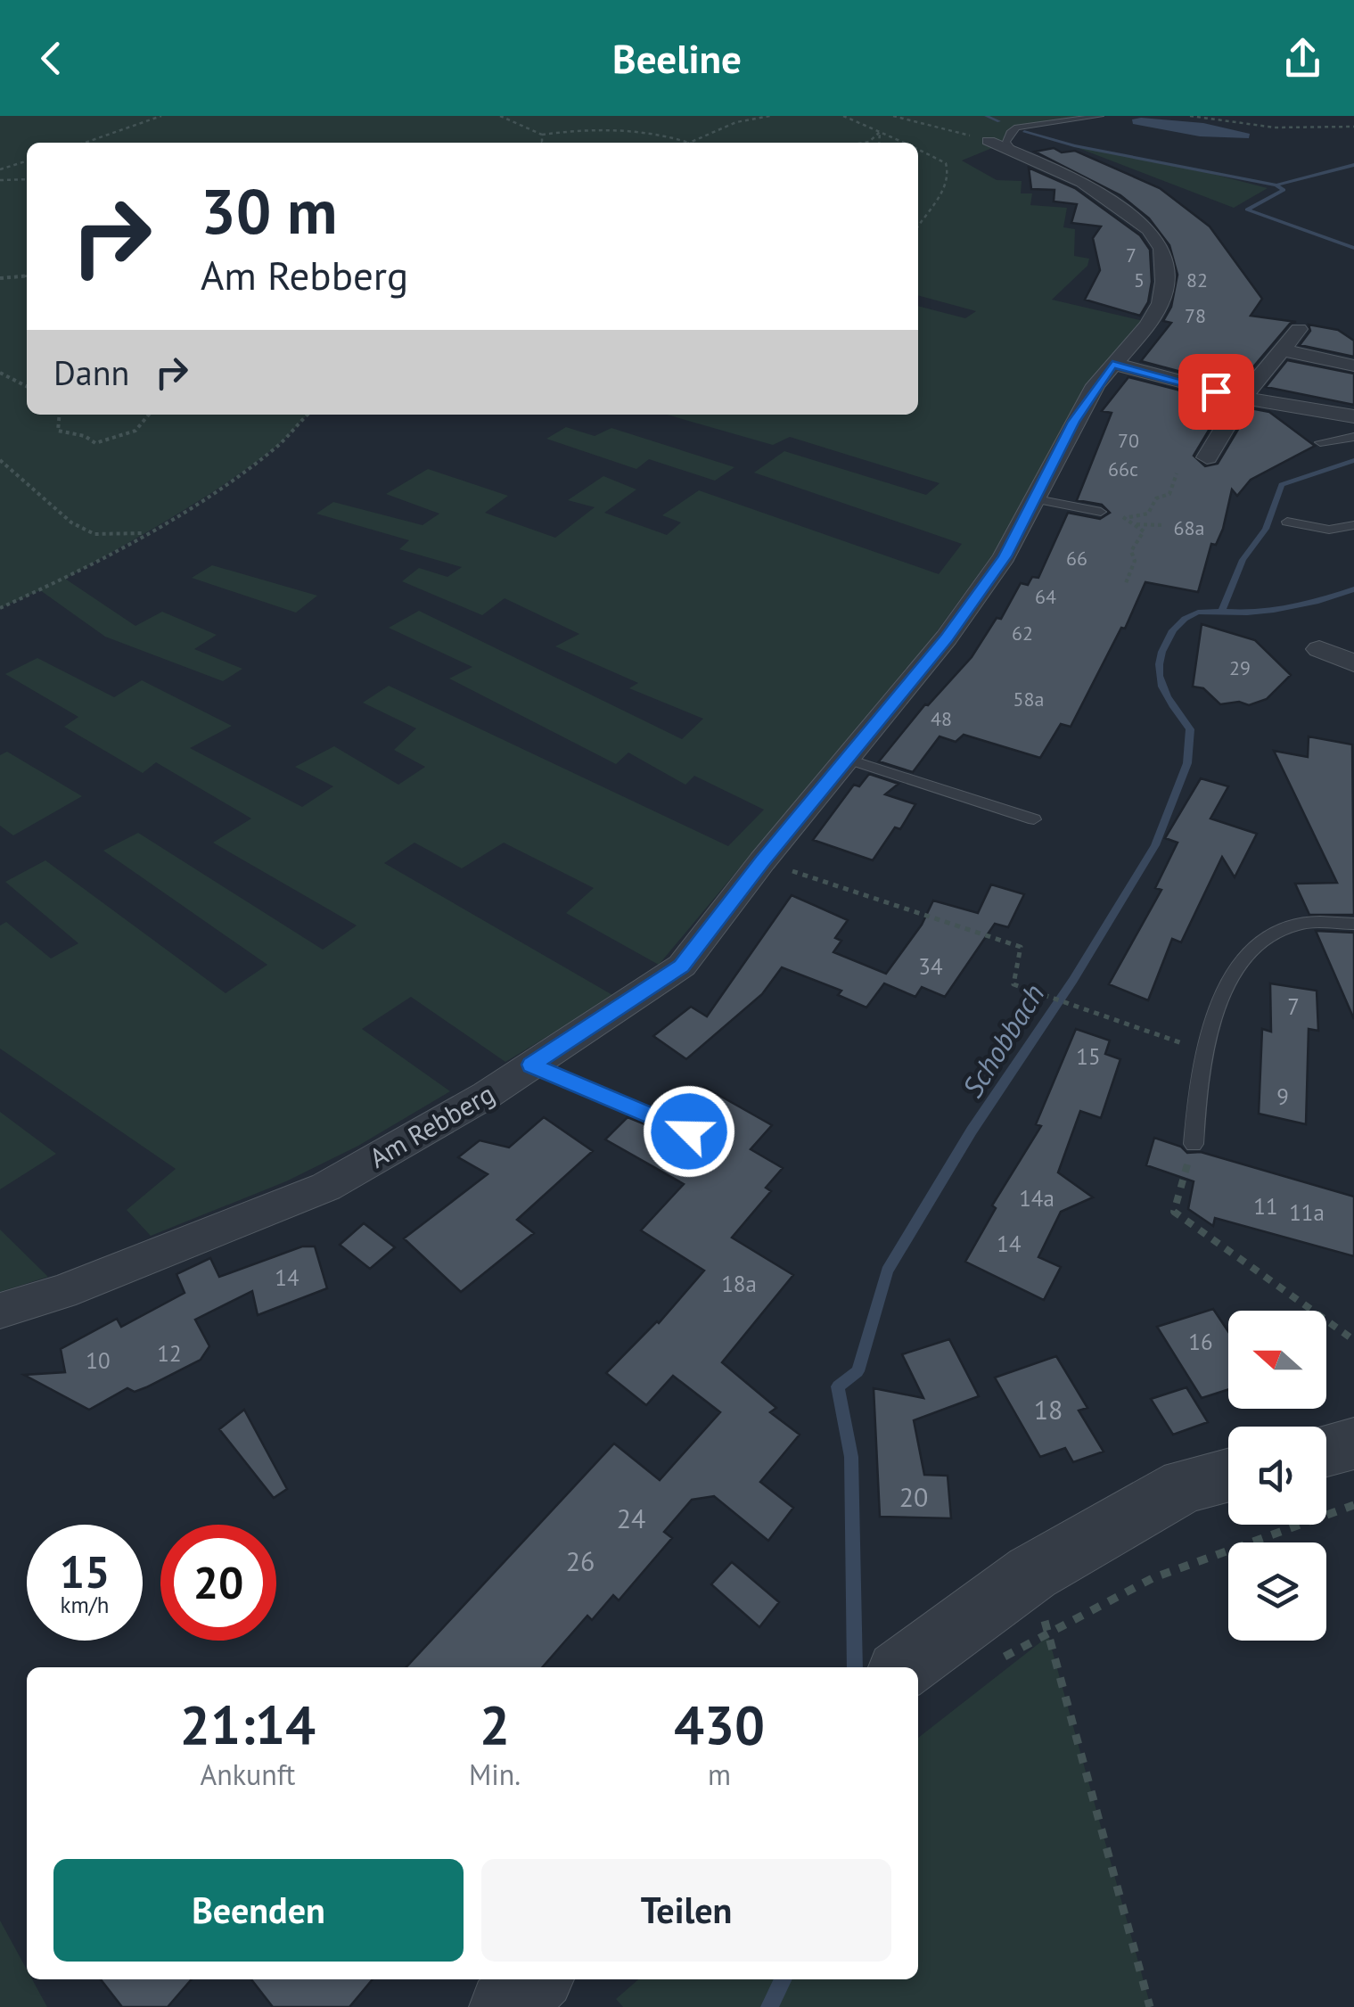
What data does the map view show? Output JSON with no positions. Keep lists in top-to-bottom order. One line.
{"streets":{"street":["Am Rebberg"]},"water":["Schobbach"],"house_numbers":["7","5","82","78","70","66c","68a","66","64","62","29","58a","48","34","7","15","9","14a","11","11a","14","14","18a","16","12","10","18","20","24","26"],"north":"left","page":{"header":"Beeline","turn":["30 m","Am Rebberg"],"then":"Dann","speed":"15 km/h","limit":"20","eta":["21:14","Ankunft","2","Min.","430","m"],"buttons":["Beenden","Teilen"]}}
